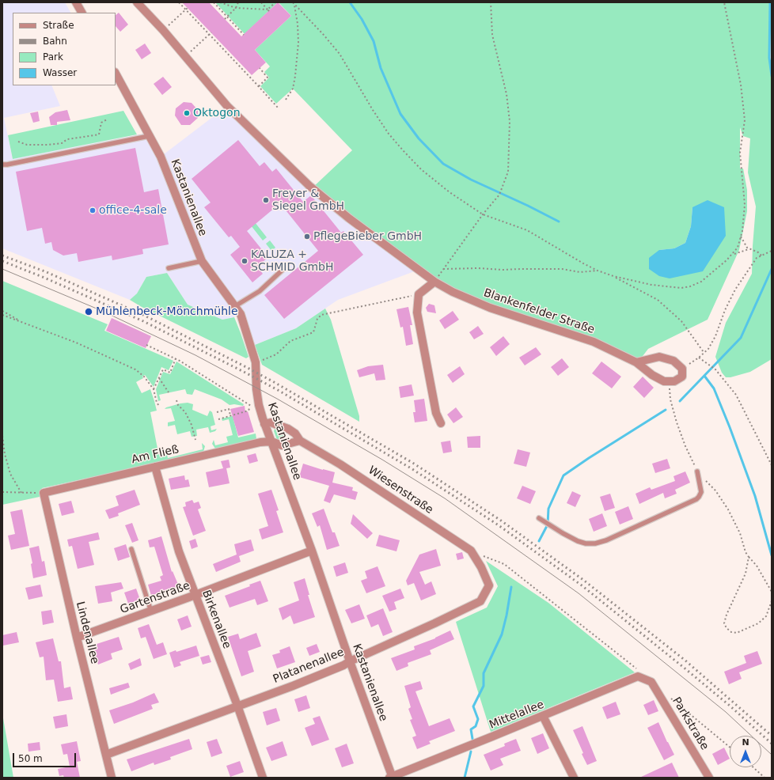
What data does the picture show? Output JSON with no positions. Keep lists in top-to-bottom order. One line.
{"streets":{"street":["Kastanienallee","Blankenfelder Straße","Am Fließ","Wiesenstraße","Gartenstraße","Birkenallee","Lindenallee","Platanenallee","Mittelallee","Parkstraße"]},"crossings":[["Kastanienallee","Am Fließ"],["Kastanienallee","Wiesenstraße"],["Kastanienallee","Gartenstraße"],["Kastanienallee","Platanenallee"],["Kastanienallee","Mittelallee"],["Am Fließ","Birkenallee"],["Am Fließ","Lindenallee"],["Wiesenstraße","Platanenallee"],["Gartenstraße","Birkenallee"],["Gartenstraße","Lindenallee"],["Birkenallee","Platanenallee"],["Lindenallee","Platanenallee"],["Mittelallee","Parkstraße"]],"places":["Oktogon","Freyer & Siegel GmbH","office-4-sale","PflegeBieber GmbH","KALUZA + SCHMID GmbH","Mühlenbeck-Mönchmühle"],"legend":["Straße","Bahn","Park","Wasser"],"scale_bar":"50 m","north":"top"}
